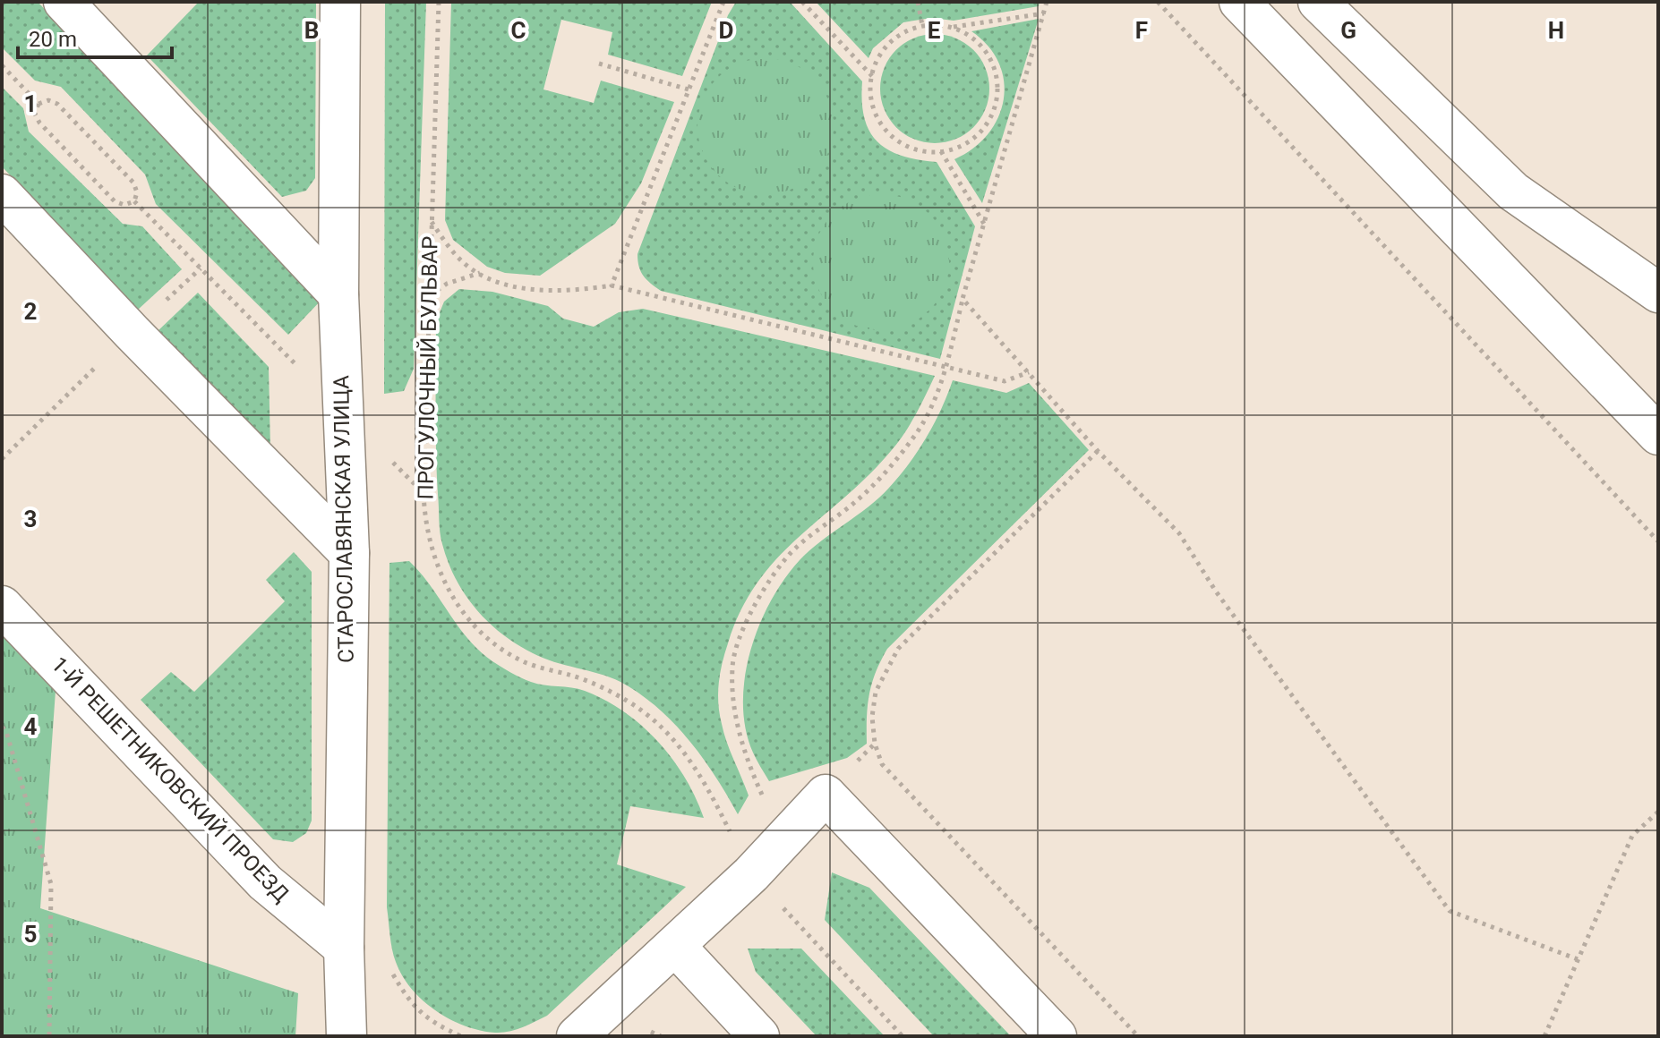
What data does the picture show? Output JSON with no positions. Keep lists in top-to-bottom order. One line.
{"streets":{"street":["СТАРОСЛАВЯНСКАЯ УЛИЦА","1-Й РЕШЕТНИКОВСКИЙ ПРОЕЗД"],"path":["ПРОГУЛОЧНЫЙ БУЛЬВАР"]},"crossings":[["СТАРОСЛАВЯНСКАЯ УЛИЦА","1-Й РЕШЕТНИКОВСКИЙ ПРОЕЗД"]],"scale_bar":"20 m","grid":{"columns":["B","C","D","E","F","G","H"],"rows":["1","2","3","4","5"]}}
